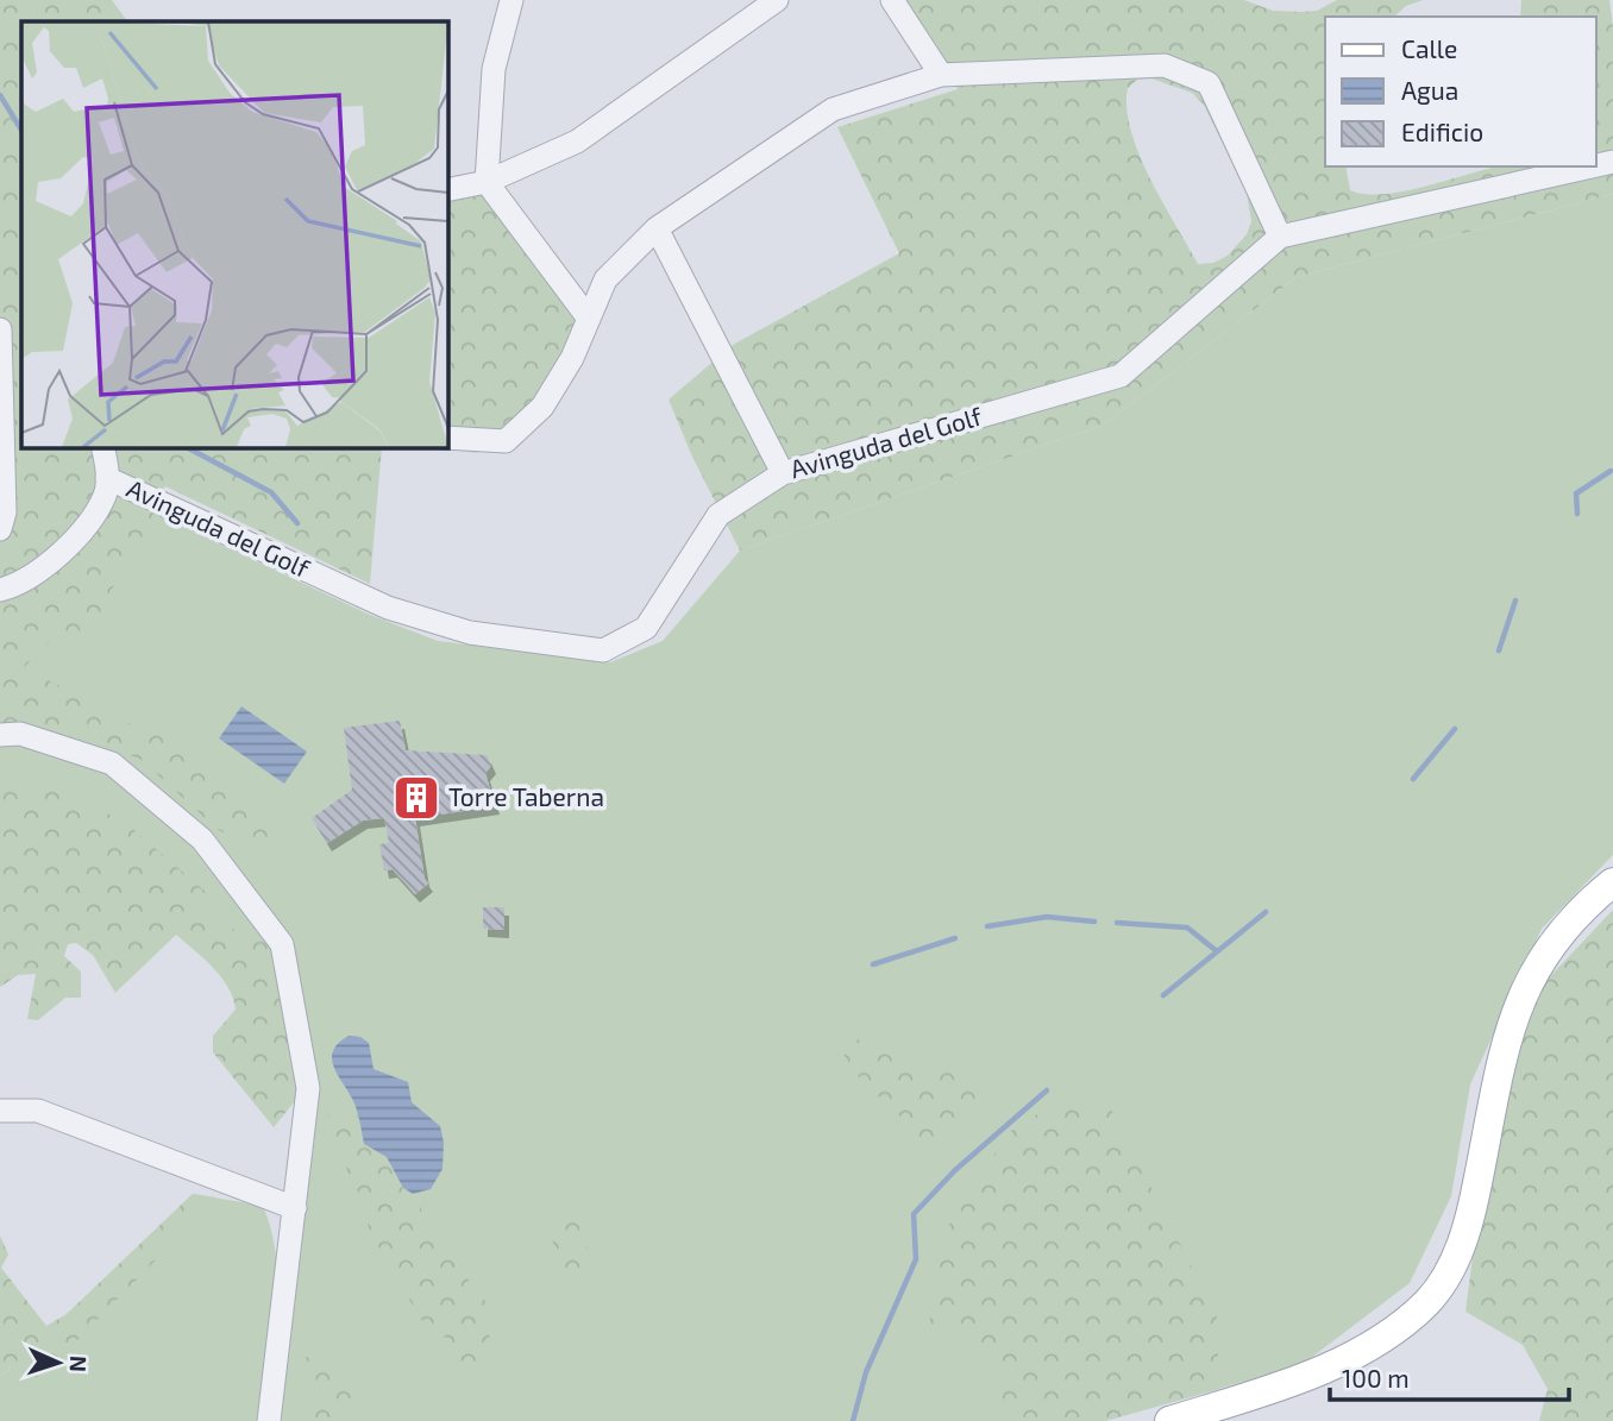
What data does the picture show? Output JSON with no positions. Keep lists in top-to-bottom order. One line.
{"streets":{"street":["Avinguda del Golf"]},"places":{"building":["Torre Taberna"]},"legend":["Calle","Agua","Edificio"],"scale_bar":"100 m","north":"right"}
